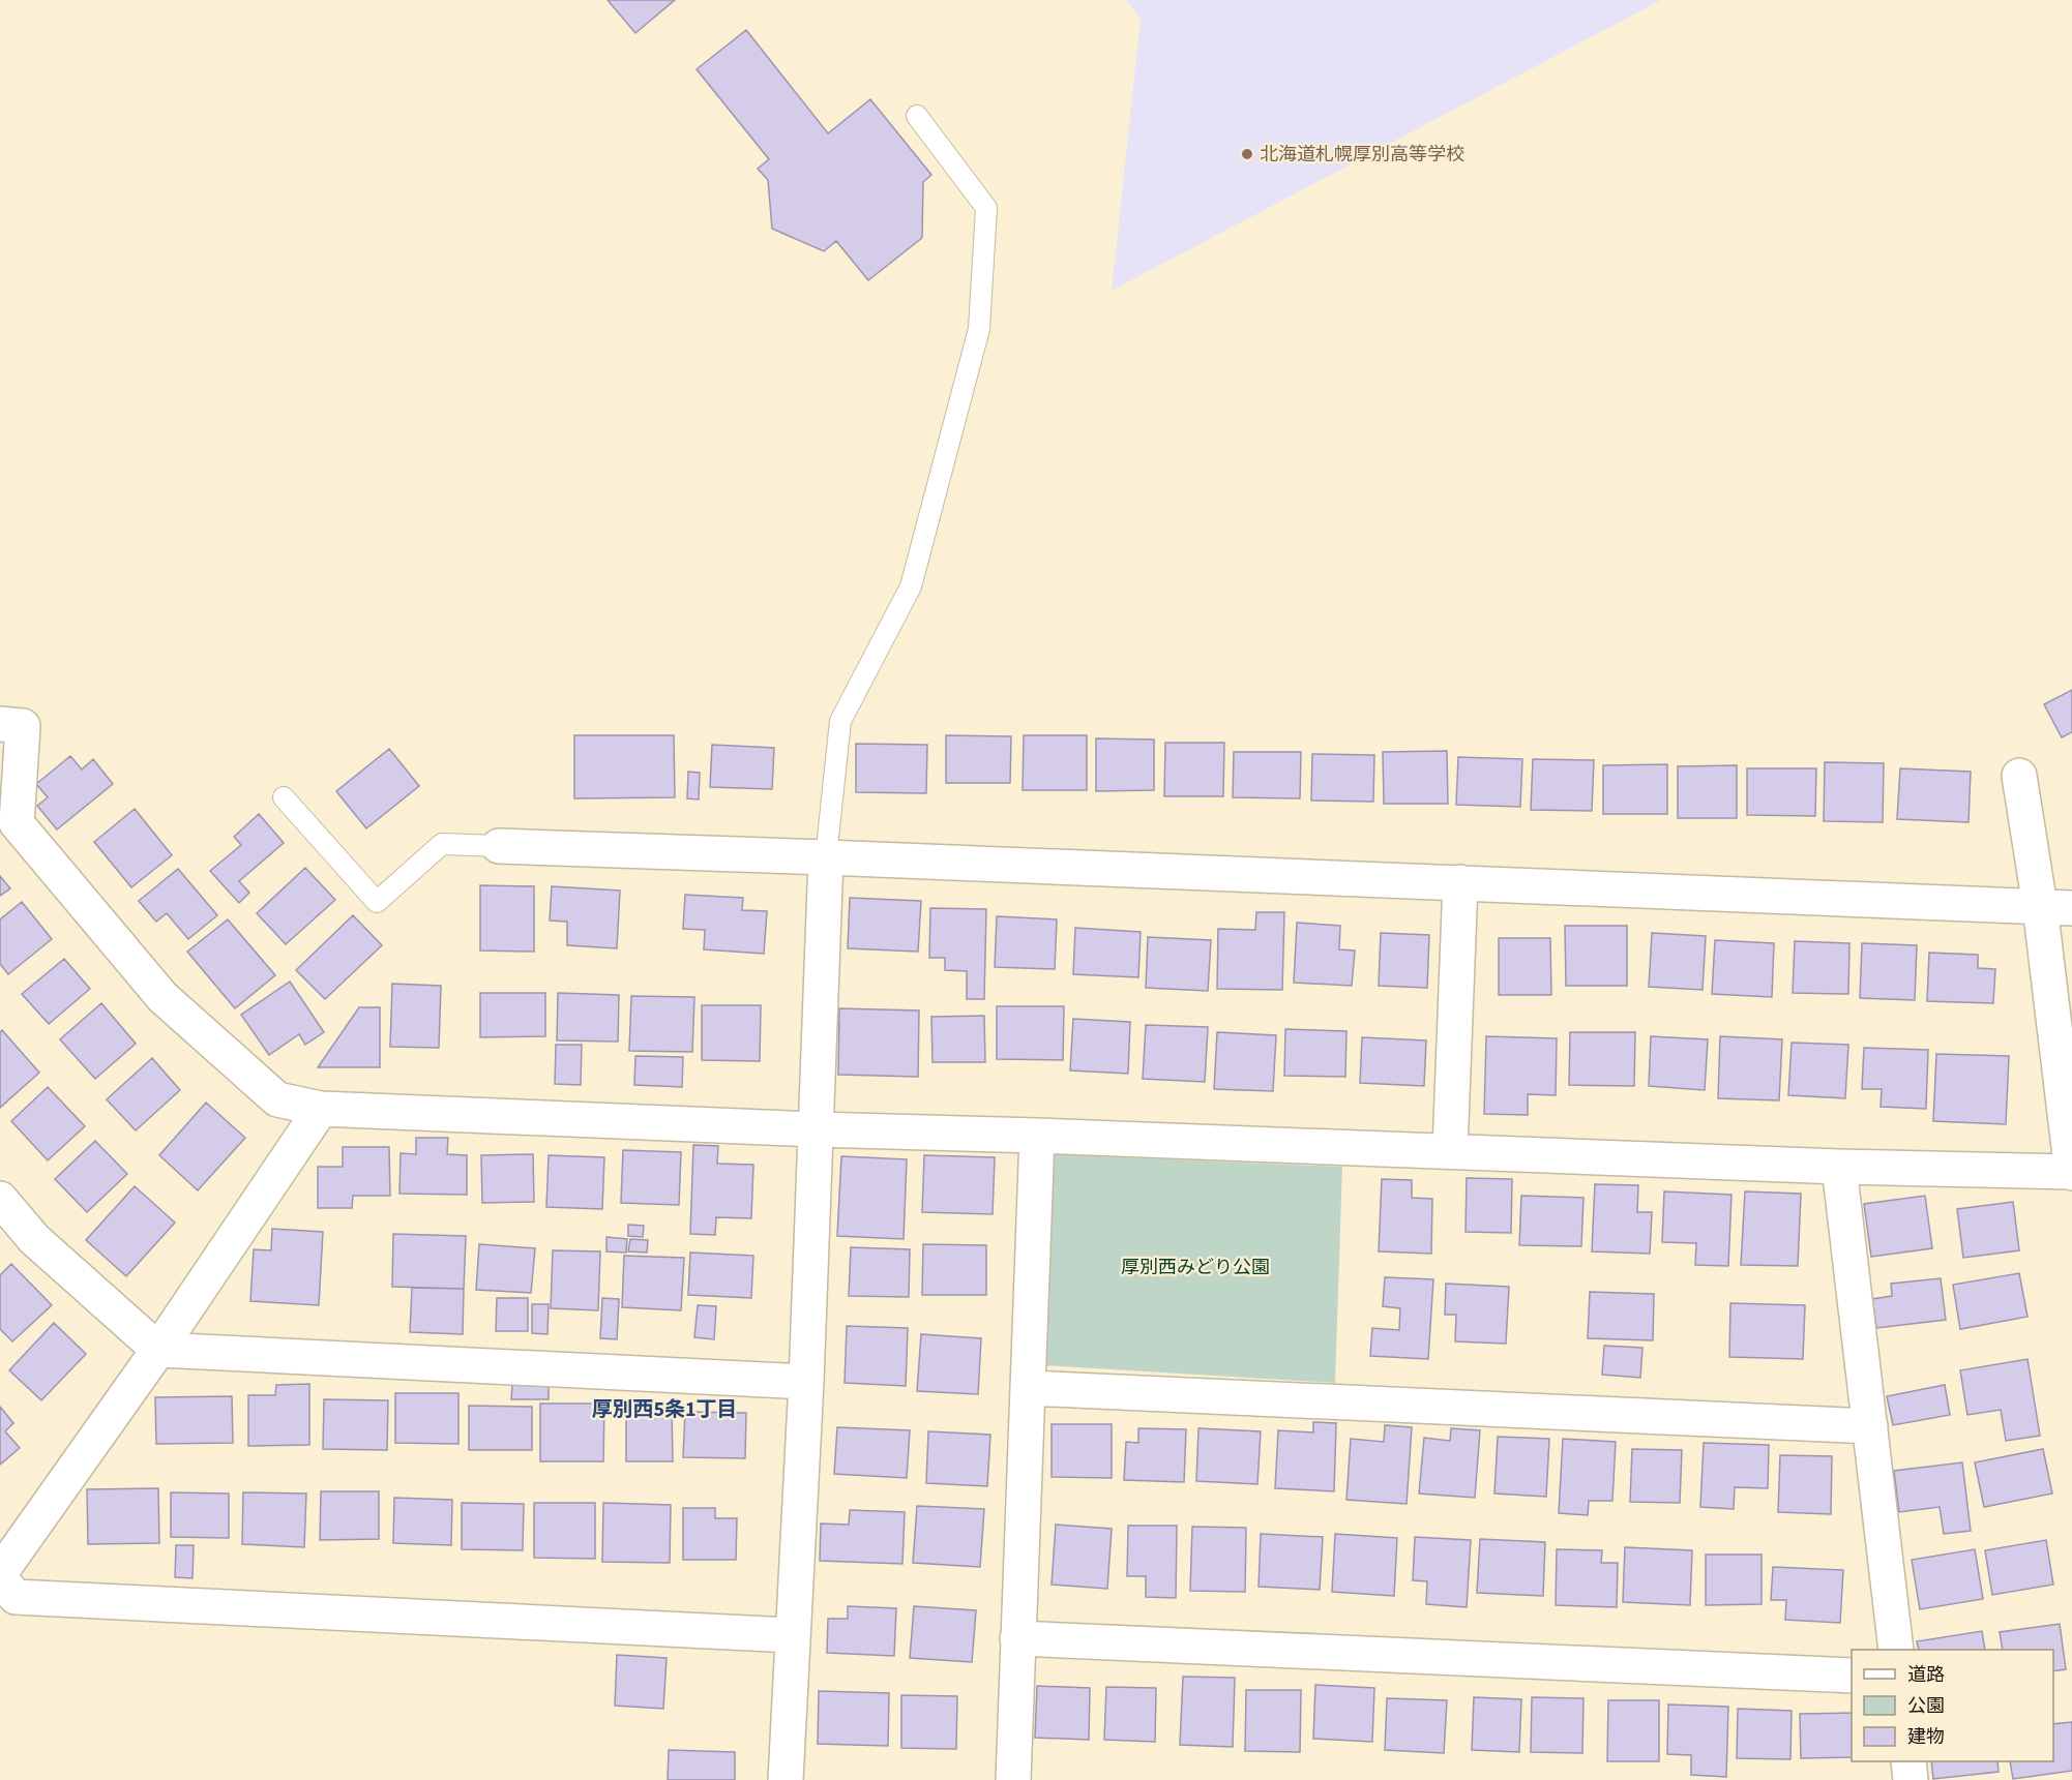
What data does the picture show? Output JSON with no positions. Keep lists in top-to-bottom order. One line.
{"districts":["厚別西5条1丁目"],"parks":["厚別西みどり公園"],"places":["北海道札幌厚別高等学校"],"legend":["道路","公園","建物"]}
